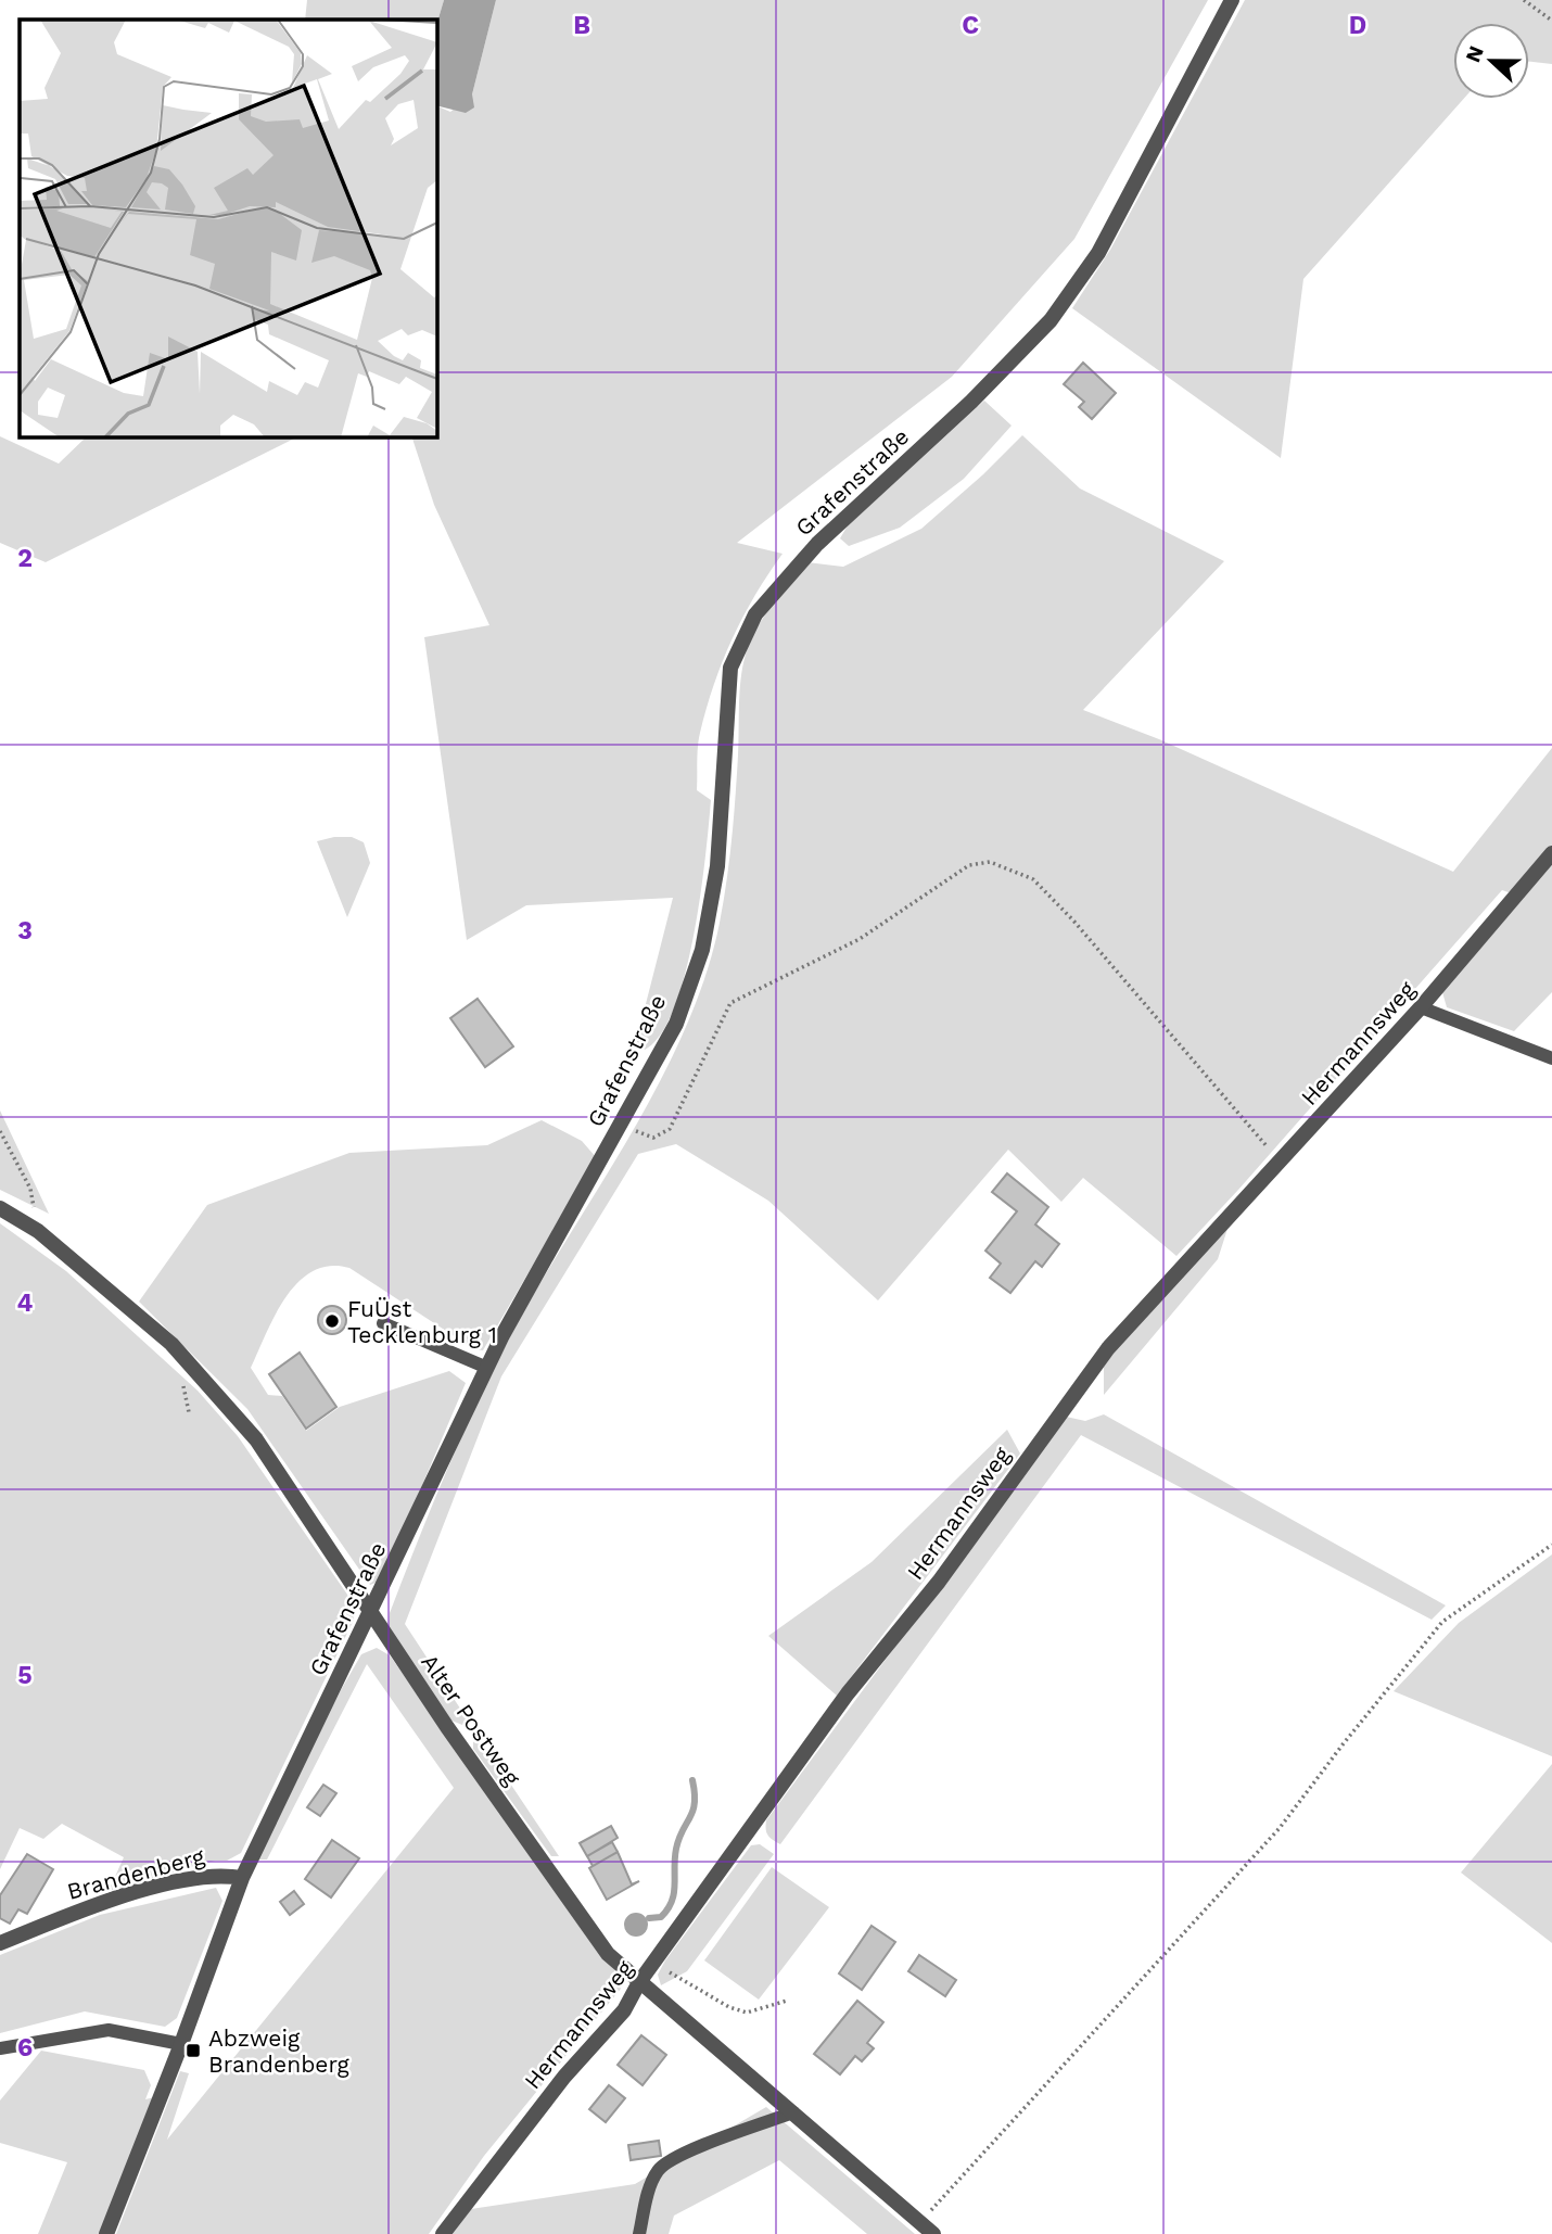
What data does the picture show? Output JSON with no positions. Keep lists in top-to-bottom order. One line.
{"streets":{"street":["Grafenstraße","Hermannsweg","Alter Postweg","Brandenberg"]},"crossings":[["Grafenstraße","Alter Postweg"],["Grafenstraße","Brandenberg"],["Hermannsweg","Alter Postweg"]],"places":{"other":["FuÜst Tecklenburg 1"],"transit":["Abzweig Brandenberg"]},"north":"left","grid":{"columns":["B","C","D"],"rows":["2","3","4","5","6"]}}
